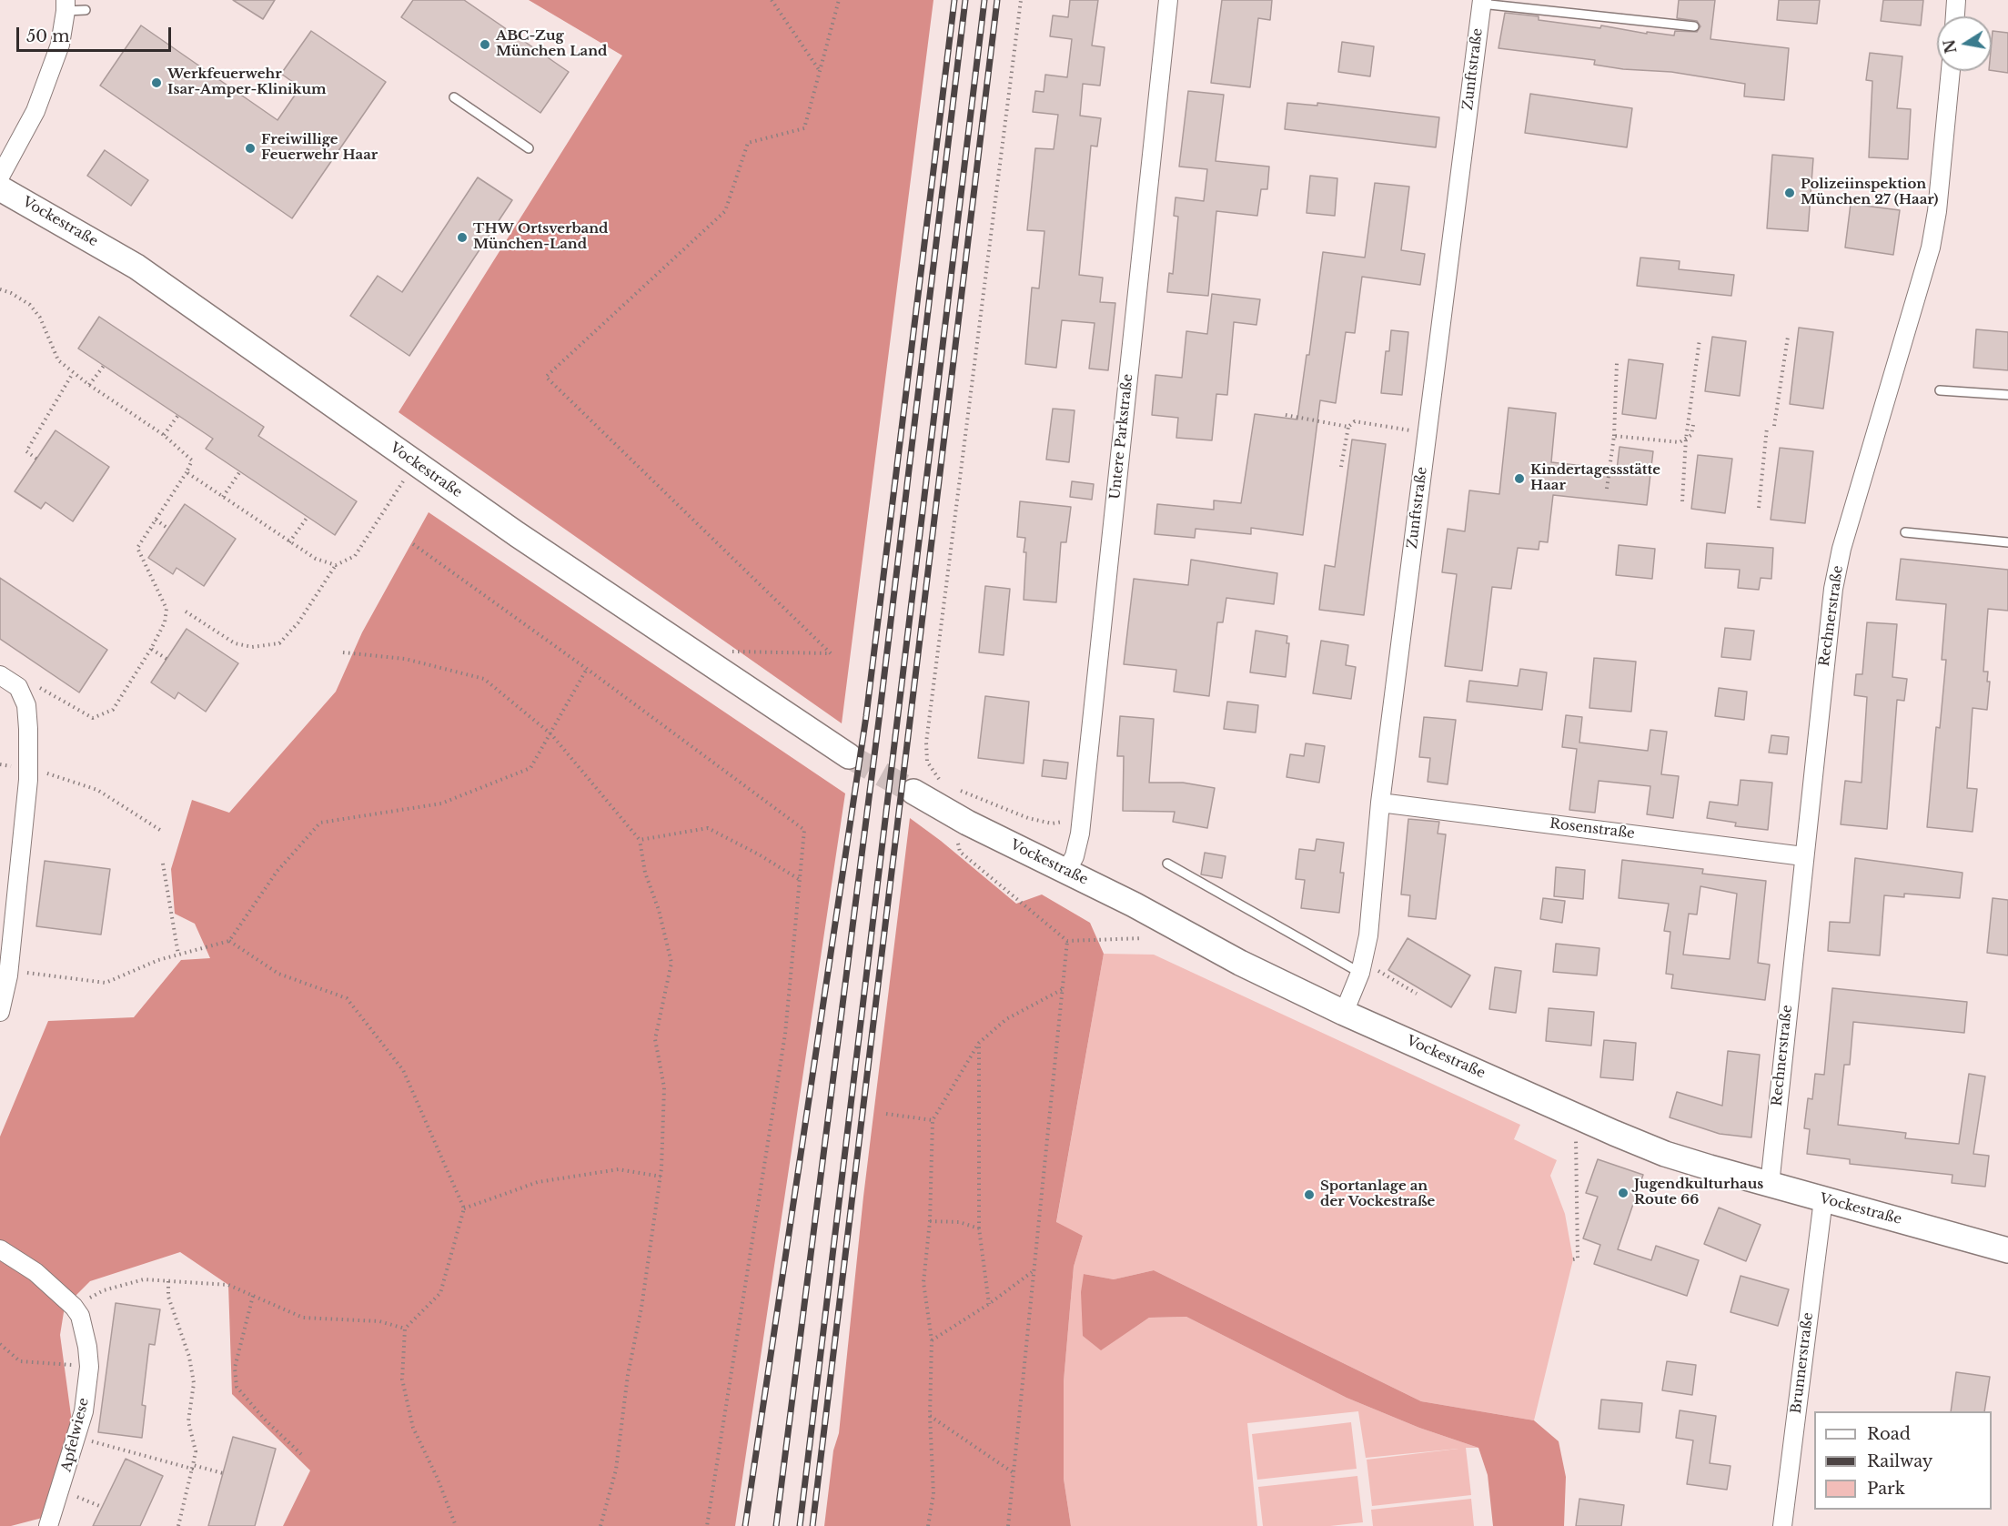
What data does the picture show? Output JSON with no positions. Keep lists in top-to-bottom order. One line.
{"streets":{"main road":["Vockestraße"],"street":["Zunftstraße","Untere Parkstraße","Rechnerstraße","Rosenstraße","Brunnerstraße","Apfelwiese"]},"crossings":[["Zunftstraße","Vockestraße"],["Zunftstraße","Rosenstraße"],["Vockestraße","Untere Parkstraße"],["Vockestraße","Rechnerstraße"],["Vockestraße","Brunnerstraße"],["Rechnerstraße","Rosenstraße"]],"places":["ABC-Zug München Land","Werkfeuerwehr Isar-Amper-Klinikum","Freiwillige Feuerwehr Haar","Polizeiinspektion München 27 (Haar)","THW Ortsverband München-Land","Kindertagessstätte Haar","Jugendkulturhaus Route 66","Sportanlage an der Vockestraße"],"legend":["Road","Railway","Park"],"scale_bar":"50 m","north":"left"}
